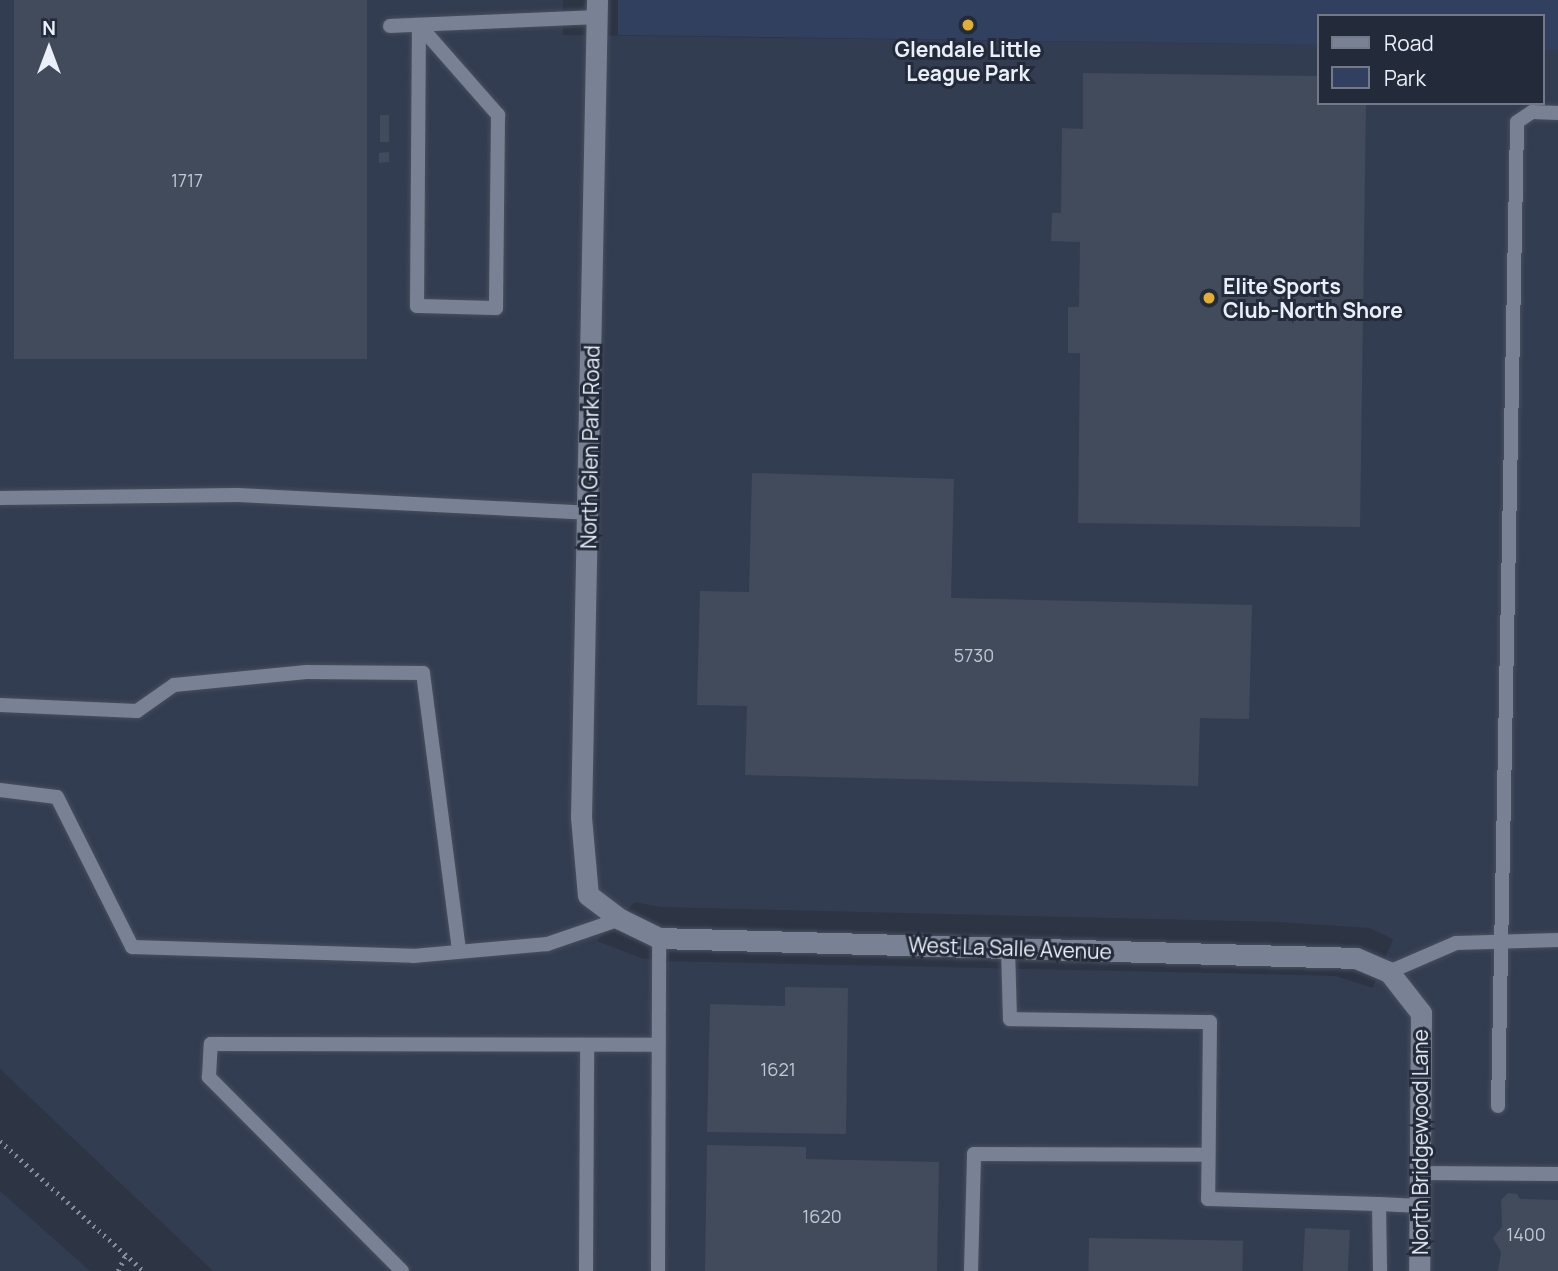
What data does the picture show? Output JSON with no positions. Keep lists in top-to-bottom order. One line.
{"streets":{"street":["North Glen Park Road","West La Salle Avenue","North Bridgewood Lane"]},"crossings":[["North Glen Park Road","West La Salle Avenue"],["West La Salle Avenue","North Bridgewood Lane"]],"places":["Glendale Little League Park","Elite Sports Club-North Shore"],"house_numbers":["1717","5730","1621","1620","1400"],"legend":["Road","Park"],"north":"top"}
